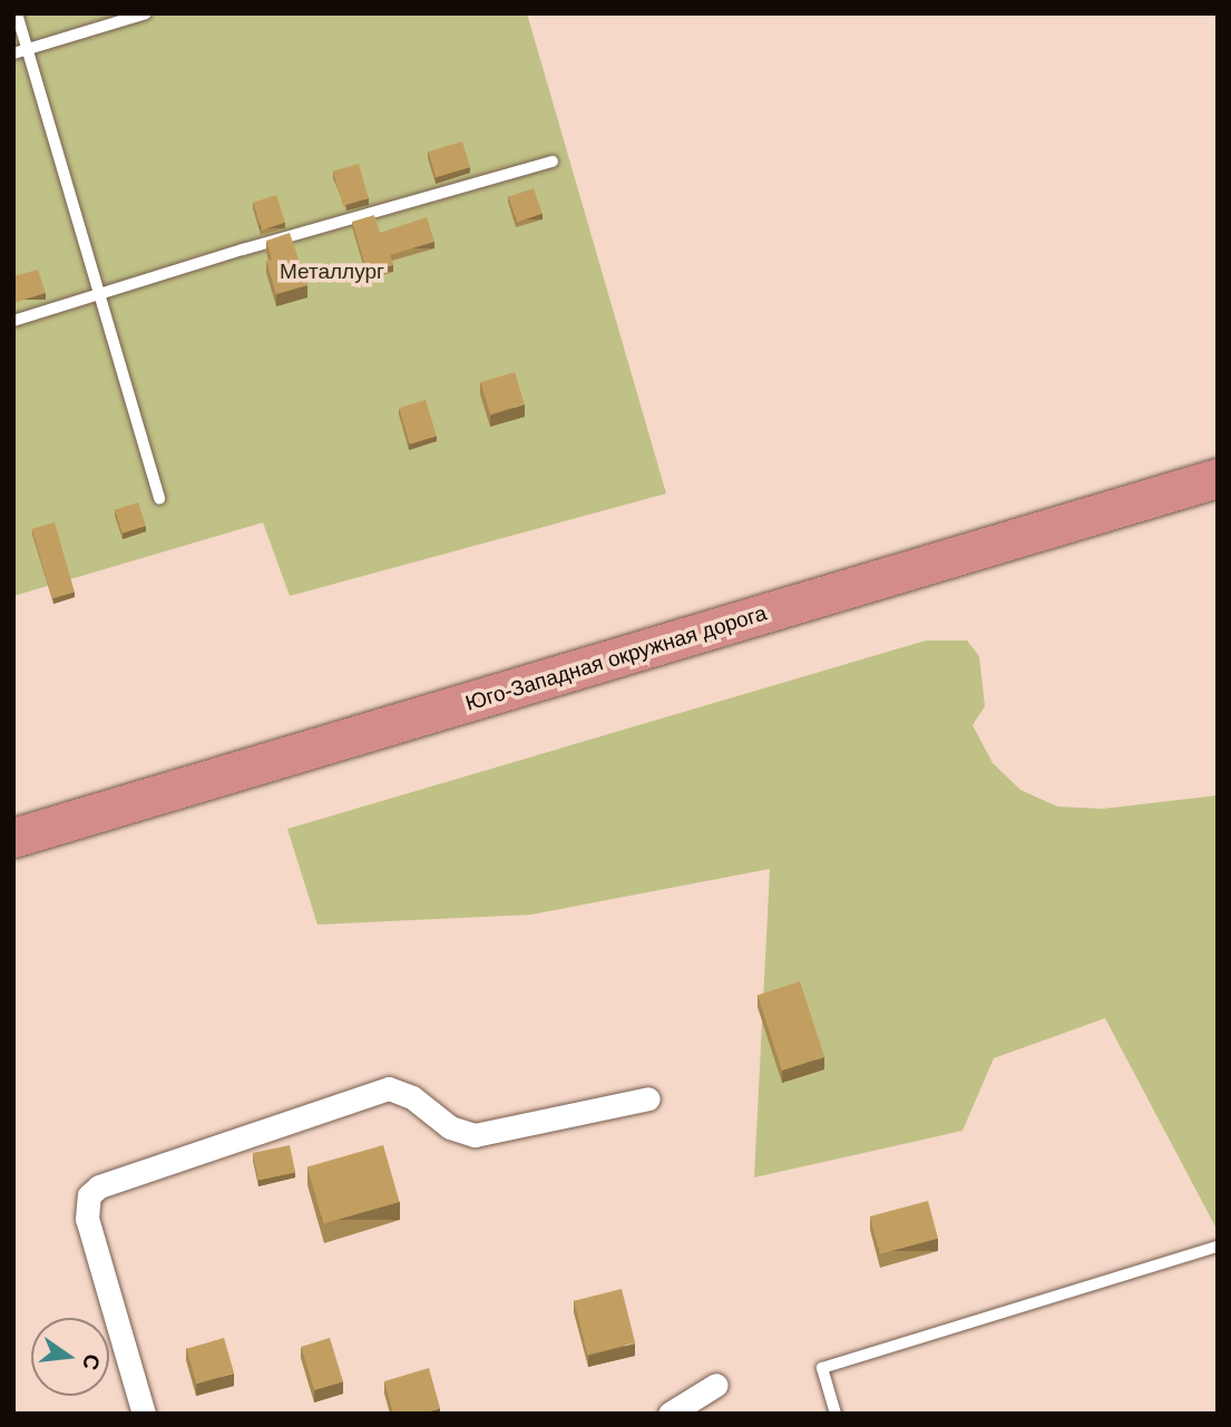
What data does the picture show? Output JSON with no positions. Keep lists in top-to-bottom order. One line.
{"streets":{"highway":["Юго-Западная окружная дорога"]},"parks":["Металлург"],"north":"right"}
